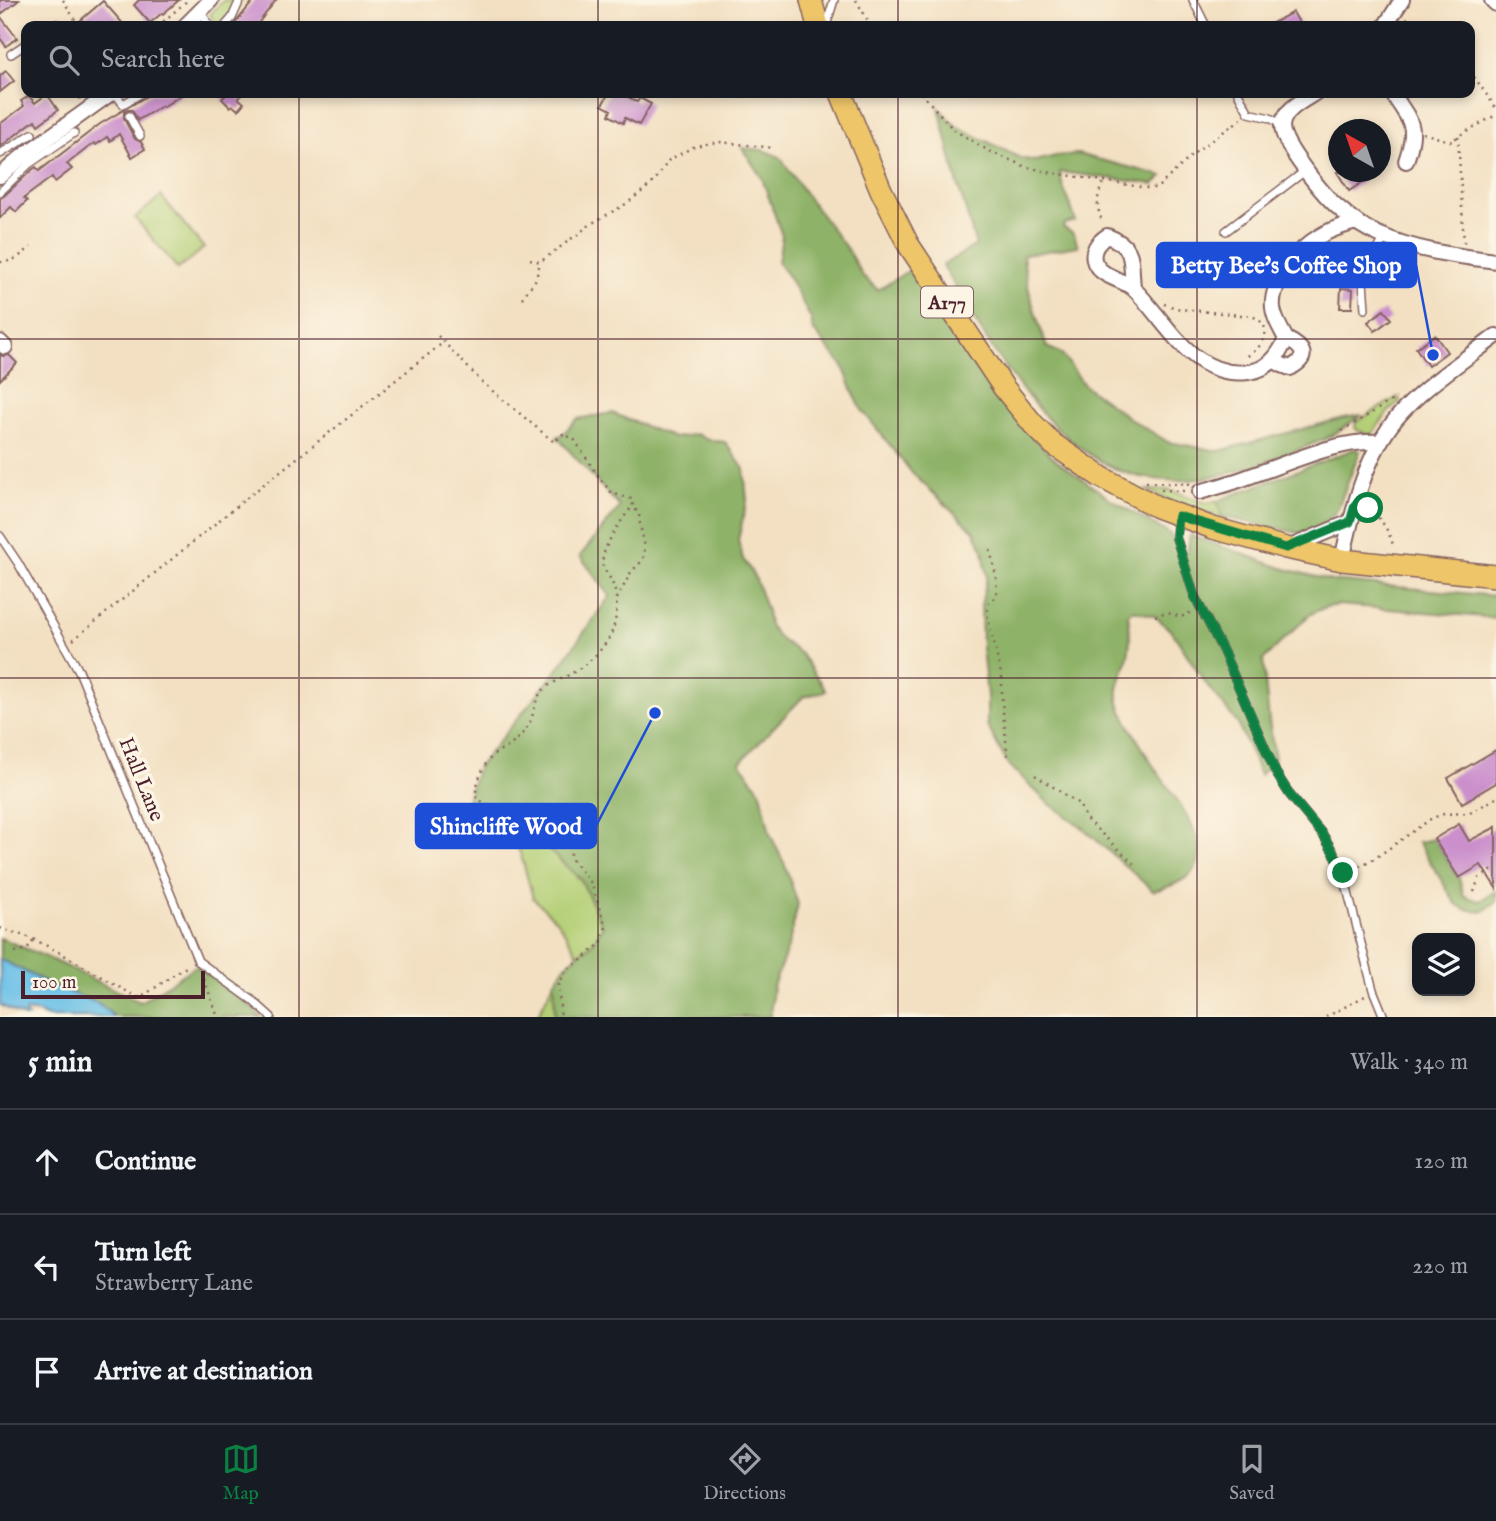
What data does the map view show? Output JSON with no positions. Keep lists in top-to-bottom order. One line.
{"streets":{"main road":["A177"],"lane":["Hall Lane"]},"places":["Betty Bee's Coffee Shop","Shincliffe Wood"],"scale_bar":"100 m","north":"top left","page":{"search":"Search here","scale":"100 m","heading":["5 min","Walk · 340 m"],"list":[["Continue","120 m"],["Turn left","Strawberry Lane","220 m"],"Arrive at destination"],"nav":["Map","Directions","Saved"]}}
